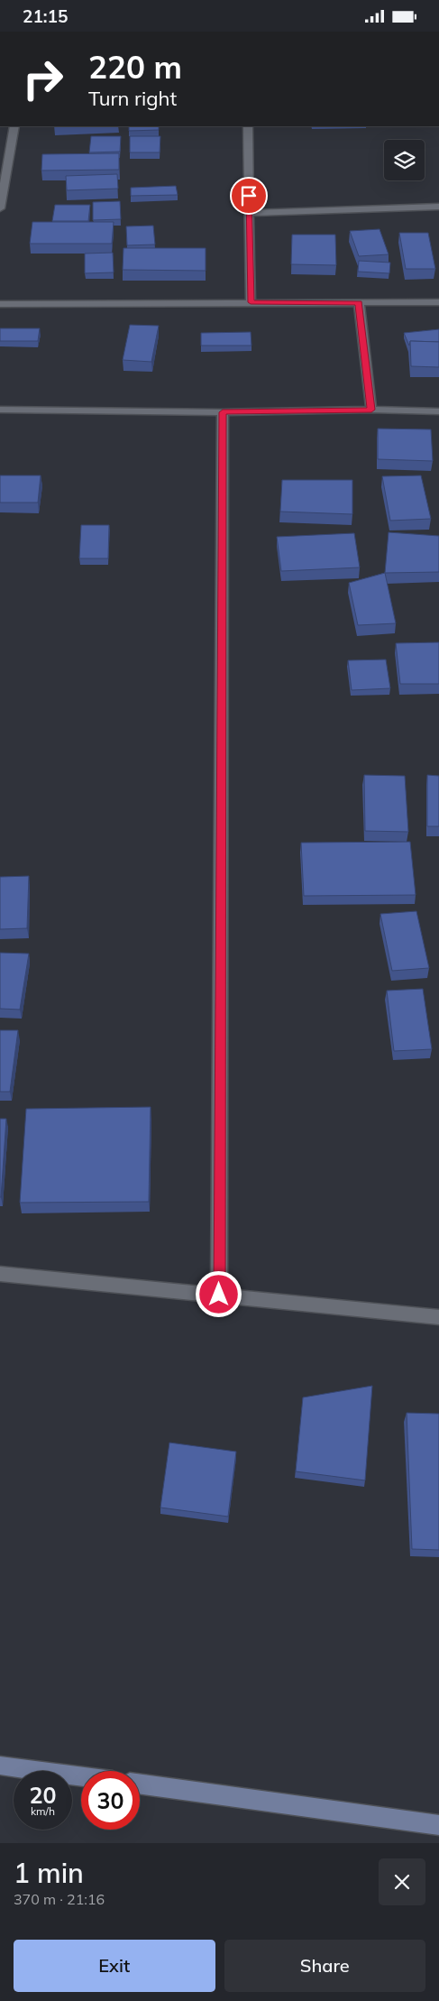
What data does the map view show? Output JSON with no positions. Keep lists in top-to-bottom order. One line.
{"page":{"status":"21:15","turn":["220 m","Turn right"],"speed":"20 km/h","limit":"30","heading":["1 min","370 m · 21:16"],"buttons":["Exit","Share"]}}
